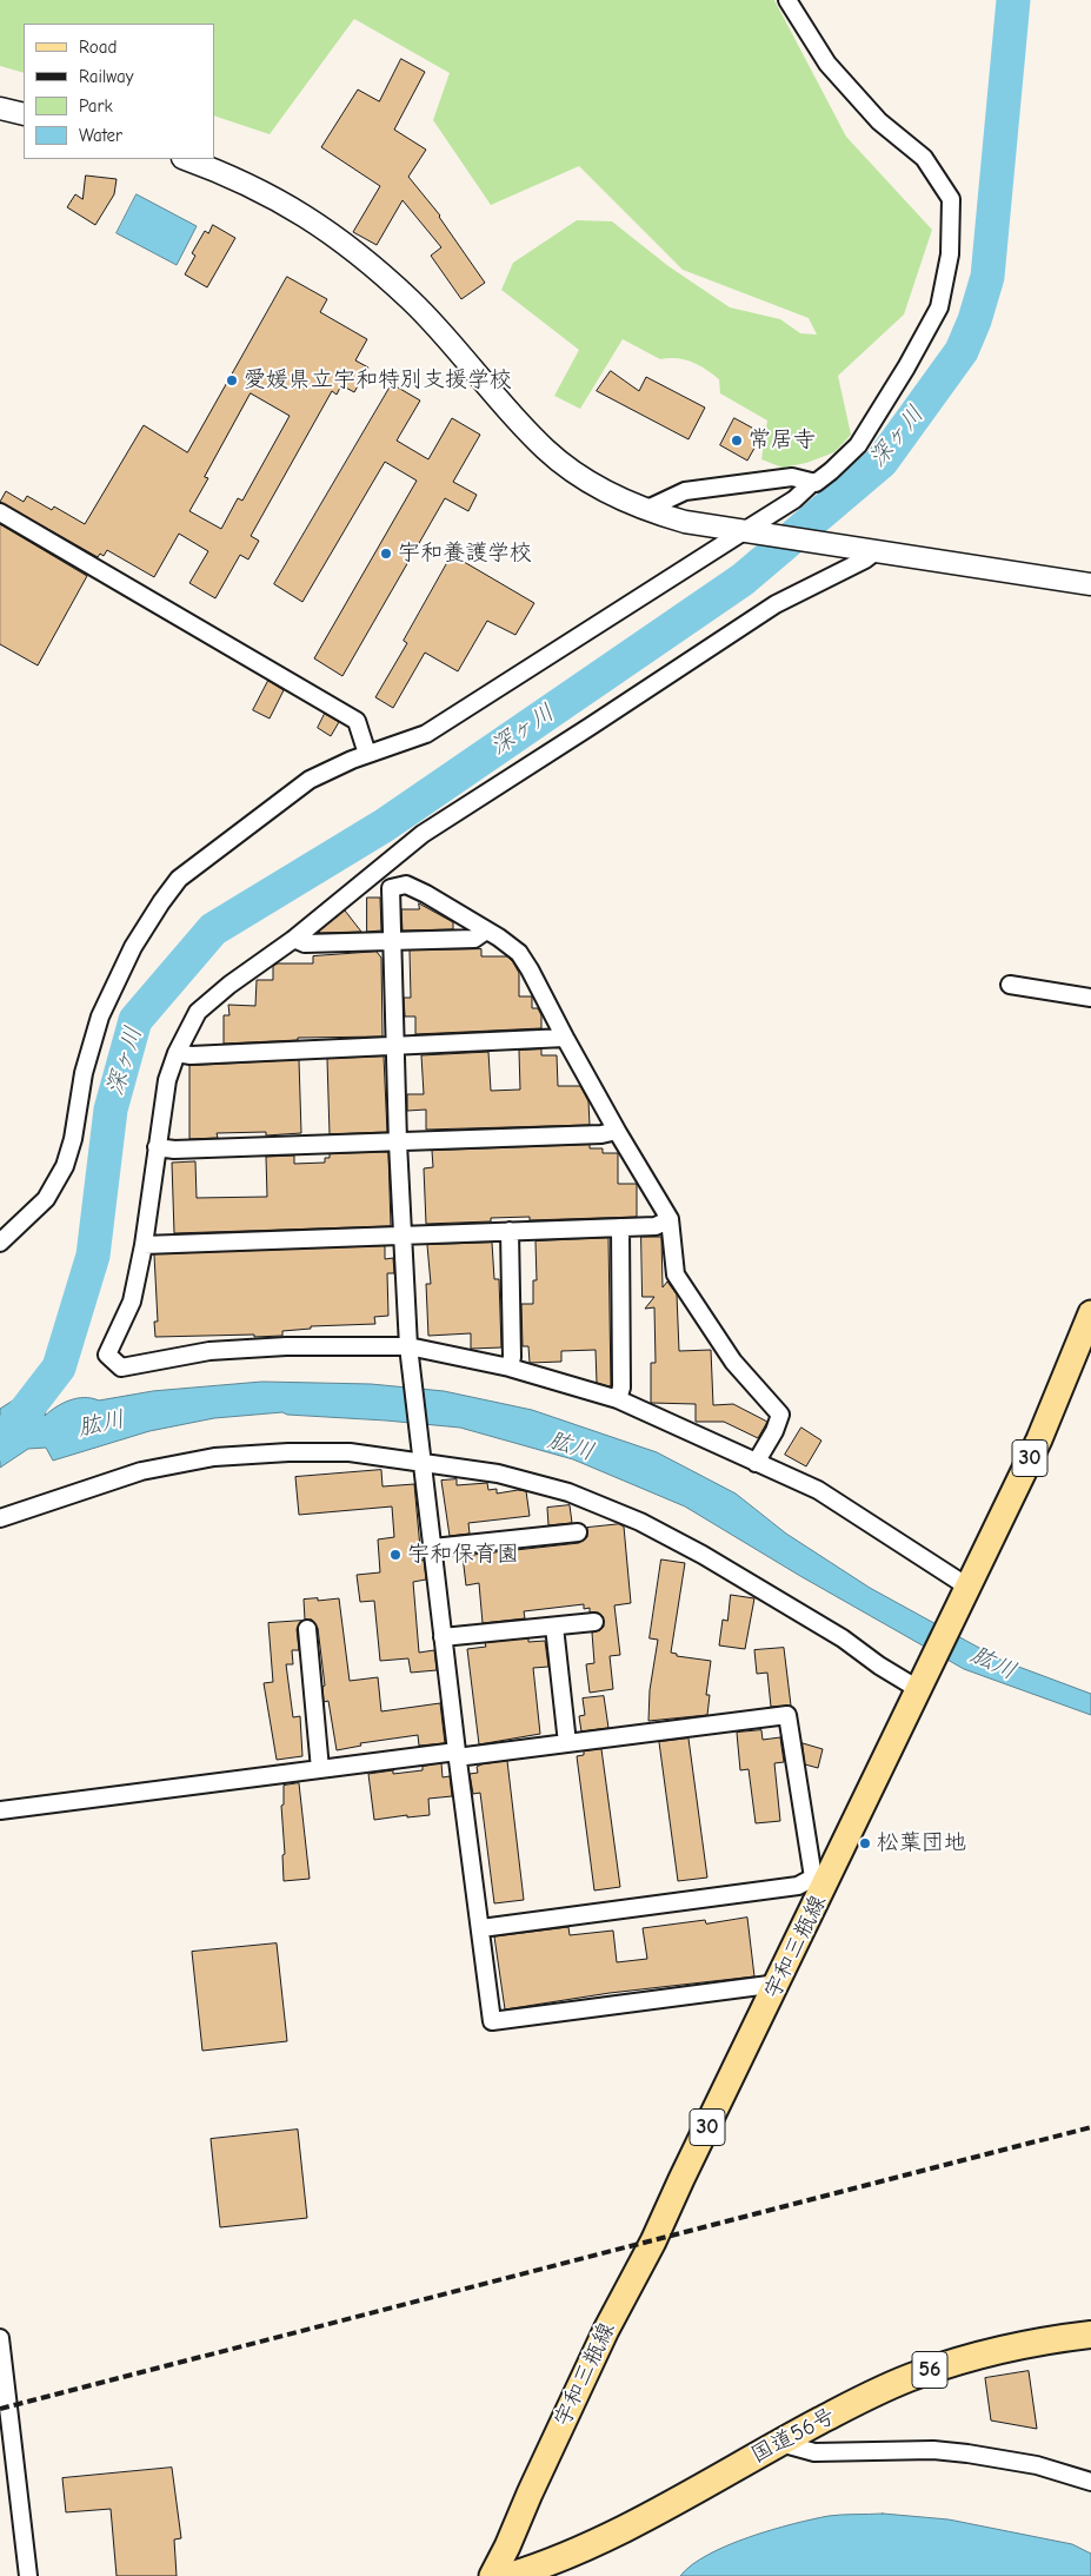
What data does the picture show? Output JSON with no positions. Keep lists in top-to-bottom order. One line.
{"streets":{"highway":["56","国道56号"],"main road":["30","宇和三瓶線"]},"water":["深ヶ川","肱川"],"places":["愛媛県立宇和特別支援学校","常居寺","宇和養護学校","宇和保育園","松葉団地"],"legend":["Road","Railway","Park","Water"]}
